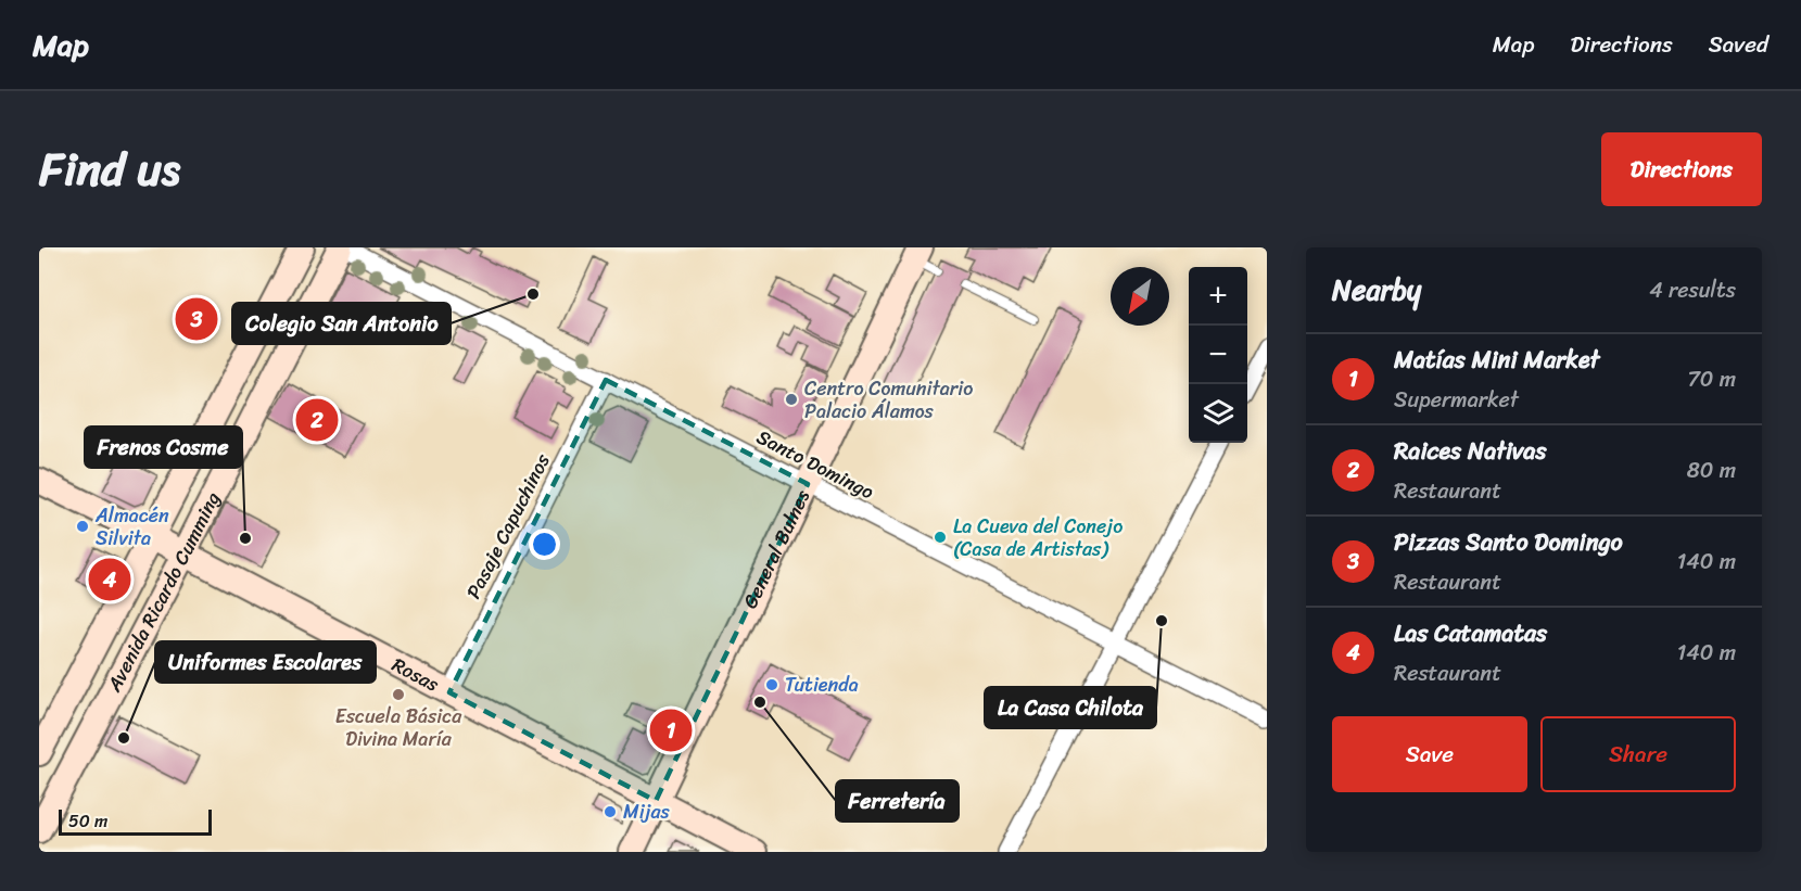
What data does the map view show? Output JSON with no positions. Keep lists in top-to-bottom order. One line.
{"streets":{"street":["Santo Domingo","Pasaje Capuchinos","General Bulnes","Avenida Ricardo Cumming","Rosas"]},"crossings":[["Santo Domingo","Pasaje Capuchinos"],["Santo Domingo","General Bulnes"],["Santo Domingo","Avenida Ricardo Cumming"],["Pasaje Capuchinos","Rosas"],["General Bulnes","Rosas"],["Avenida Ricardo Cumming","Rosas"]],"places":["Colegio San Antonio","Centro Comunitario Palacio Álamos","Almacén Silvita","La Cueva del Conejo (Casa de Artistas)","Frenos Cosme","La Casa Chilota","Tutienda","Escuela Básica Divina María","Ferretería","Uniformes Escolares","Mijas"],"scale_bar":"50 m","north":"bottom left","page":{"header":"Map","nav":["Map","Directions","Saved"],"title":"Find us","buttons":["Directions",["Save","Share"]],"heading":["Nearby","4 results"],"map_buttons":["+","−"],"pins":["3","2","4","1"],"list":[{"mark":"1","name":"Matías Mini Market","note":"Supermarket","value":"70 m"},{"mark":"2","name":"Raices Nativas","note":"Restaurant","value":"80 m"},{"mark":"3","name":"Pizzas Santo Domingo","note":"Restaurant","value":"140 m"},{"mark":"4","name":"Las Catamatas","note":"Restaurant","value":"140 m"}],"scale":"50 m"}}
